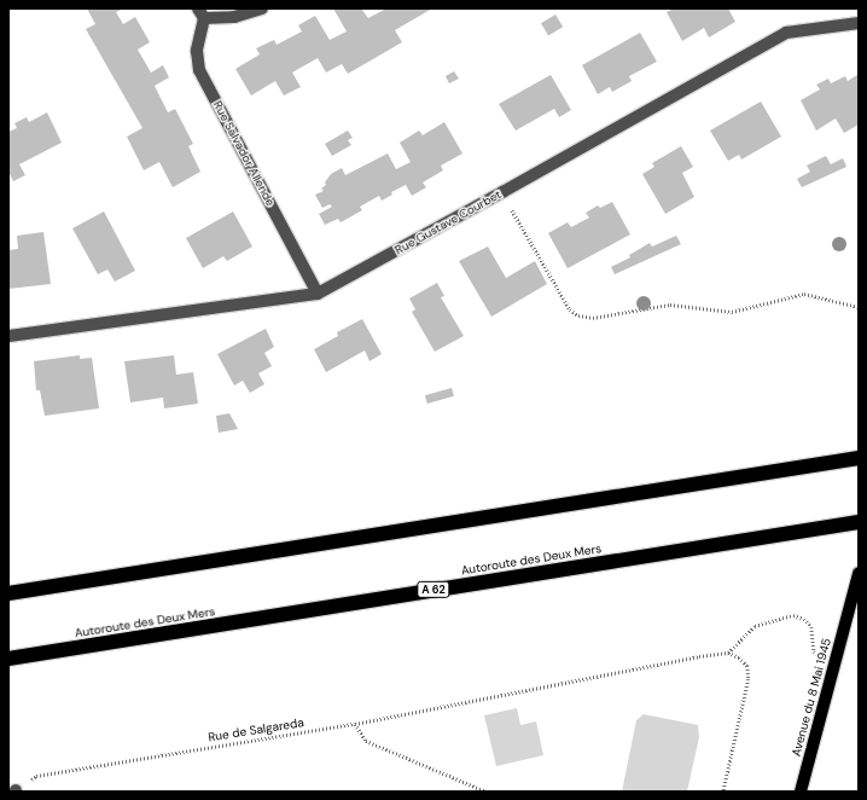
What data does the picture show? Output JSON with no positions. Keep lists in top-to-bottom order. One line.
{"streets":{"highway":["Autoroute des Deux Mers","A 62"],"main road":["Avenue du 8 Mai 1945"],"street":["Rue Salvador Allende","Rue Gustave Courbet"],"path":["Rue de Salgareda"]},"crossings":[["Rue Salvador Allende","Rue Gustave Courbet"]]}
